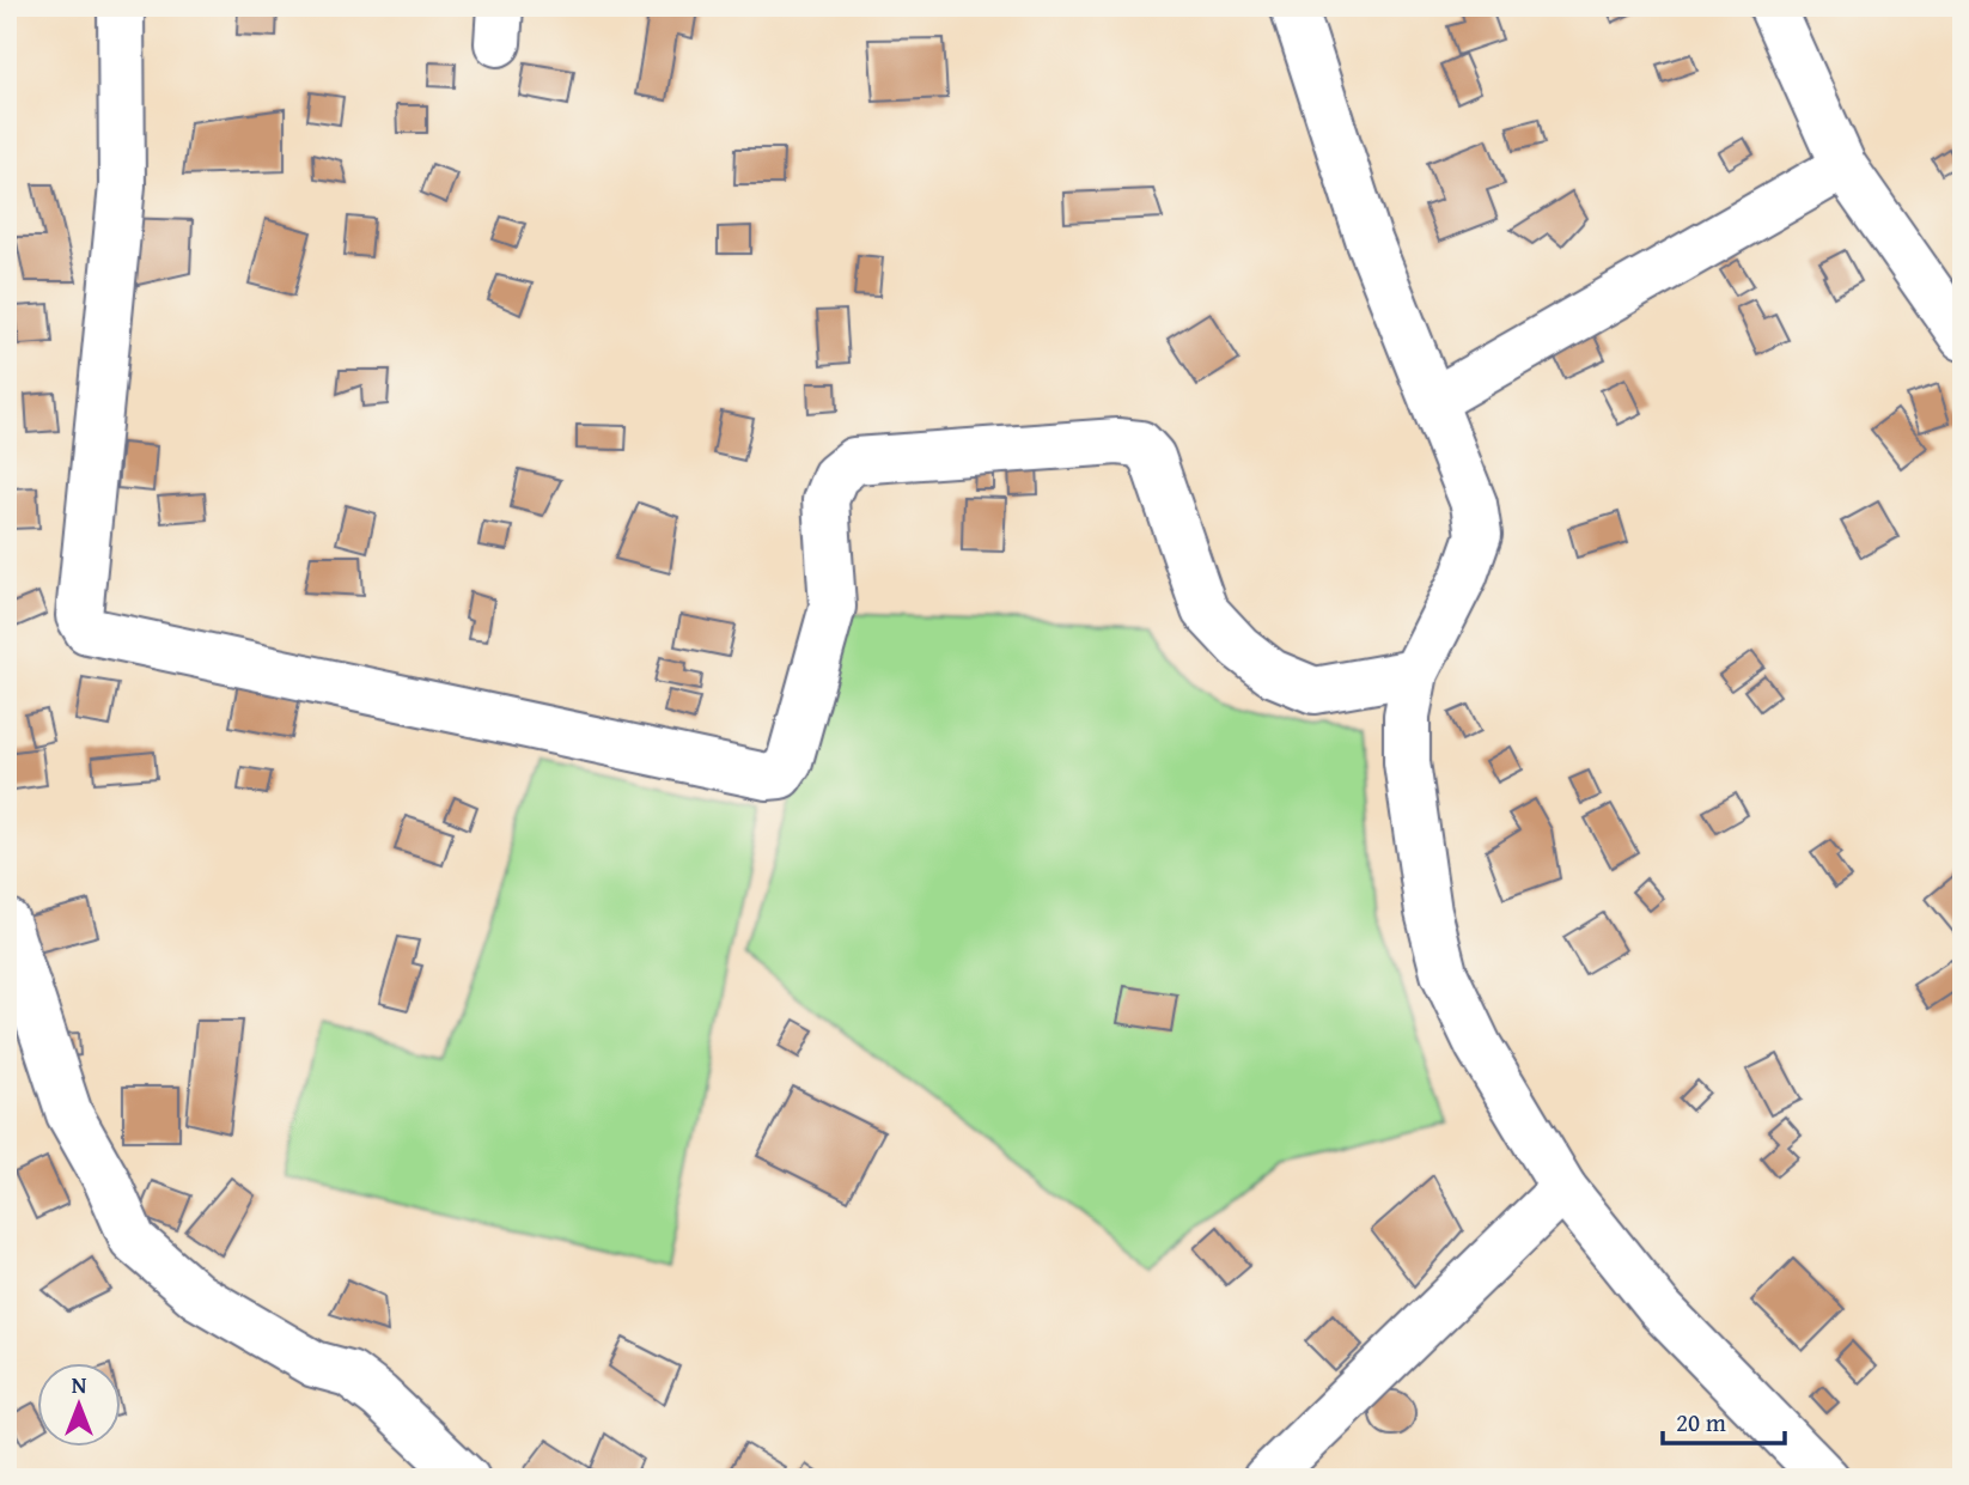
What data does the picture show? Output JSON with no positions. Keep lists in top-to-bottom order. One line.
{"scale_bar":"20 m","north":"top"}
